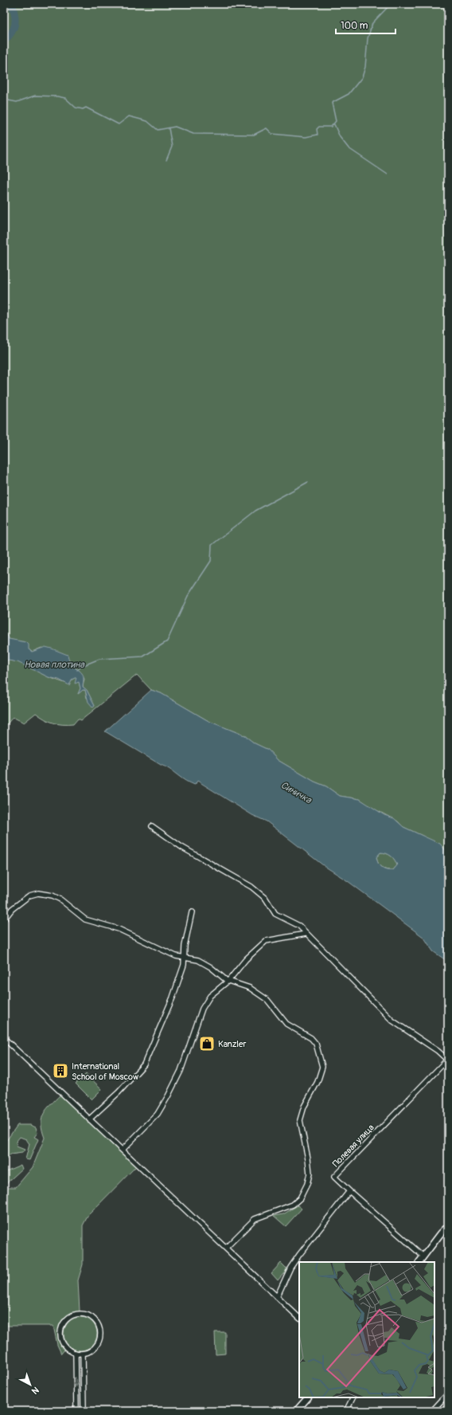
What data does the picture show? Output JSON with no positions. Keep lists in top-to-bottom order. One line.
{"streets":{"street":["Полевая улица"]},"water":["Новая плотина","Синичка"],"places":{"shop":["Kanzler"],"building":["International School of Moscow"]},"scale_bar":"100 m","north":"bottom right"}
